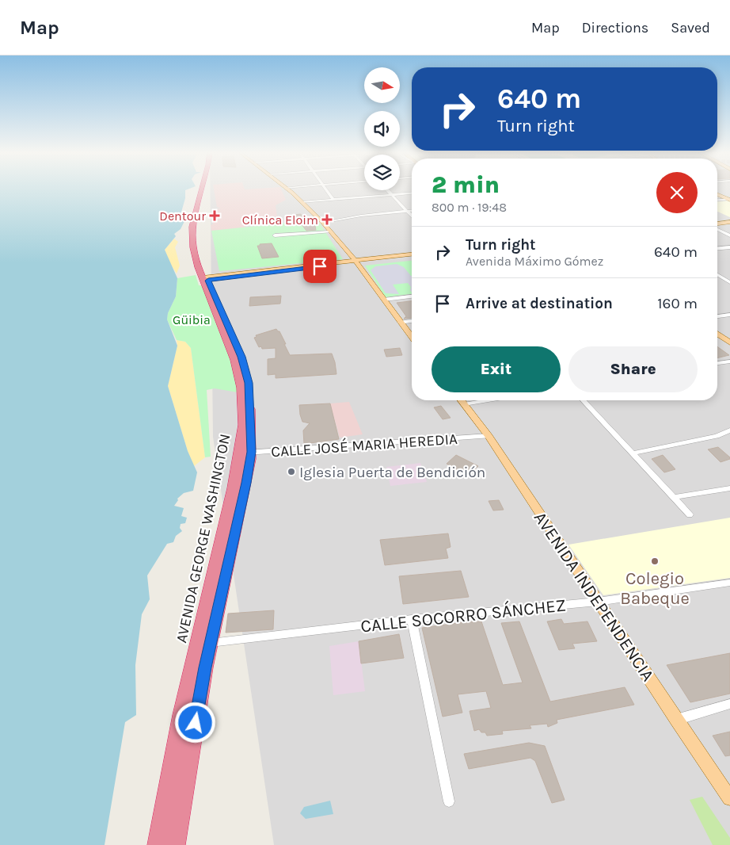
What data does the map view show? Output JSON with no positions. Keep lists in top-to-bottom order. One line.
{"streets":{"highway":["AVENIDA GEORGE WASHINGTON"],"main road":["AVENIDA INDEPENDENCIA"],"street":["CALLE JOSÉ MARIA HEREDIA","CALLE SOCORRO SÁNCHEZ"]},"crossings":[["CALLE JOSÉ MARIA HEREDIA","AVENIDA GEORGE WASHINGTON"],["CALLE JOSÉ MARIA HEREDIA","AVENIDA INDEPENDENCIA"],["AVENIDA GEORGE WASHINGTON","CALLE SOCORRO SÁNCHEZ"],["AVENIDA INDEPENDENCIA","CALLE SOCORRO SÁNCHEZ"]],"parks":["Güibia"],"places":{"health":["Dentour","Clínica Eloim"],"other":["Iglesia Puerta de Bendición","Colegio Babeque"]},"north":"right","page":{"header":"Map","nav":["Map","Directions","Saved"],"turn":["640 m","Turn right"],"heading":["2 min","800 m · 19:48"],"list":[{"name":"Turn right","note":"Avenida Máximo Gómez","value":"640 m"},{"name":"Arrive at destination","value":"160 m"}],"buttons":["Exit","Share"]}}
